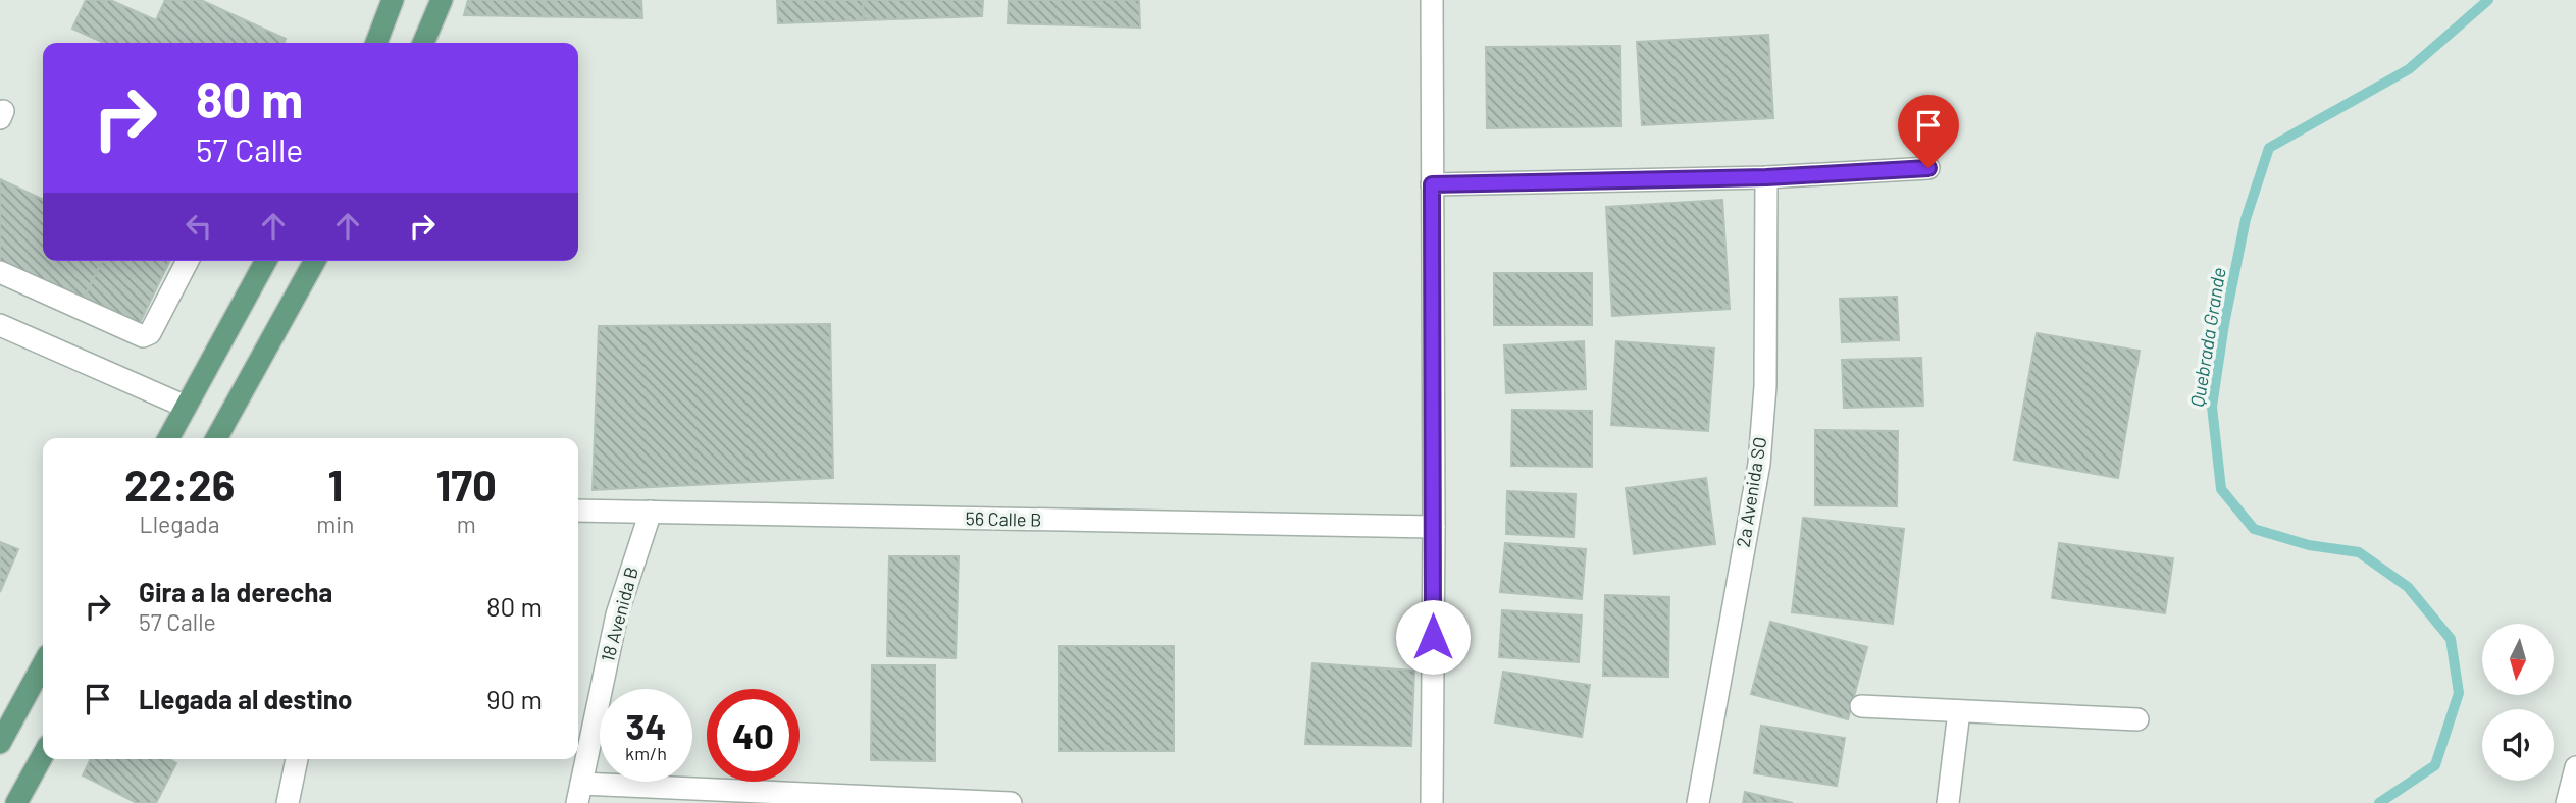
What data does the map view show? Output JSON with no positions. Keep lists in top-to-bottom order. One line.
{"streets":{"street":["2a Avenida SO","56 Calle B","18 Avenida B"]},"crossings":[["56 Calle B","18 Avenida B"]],"water":["Quebrada Grande"],"north":"bottom","page":{"turn":["80 m","57 Calle"],"eta":["22:26","Llegada","1","min","170","m"],"list":[{"name":"Gira a la derecha","note":"57 Calle","value":"80 m"},{"name":"Llegada al destino","value":"90 m"}],"speed":"34 km/h","limit":"40"}}
